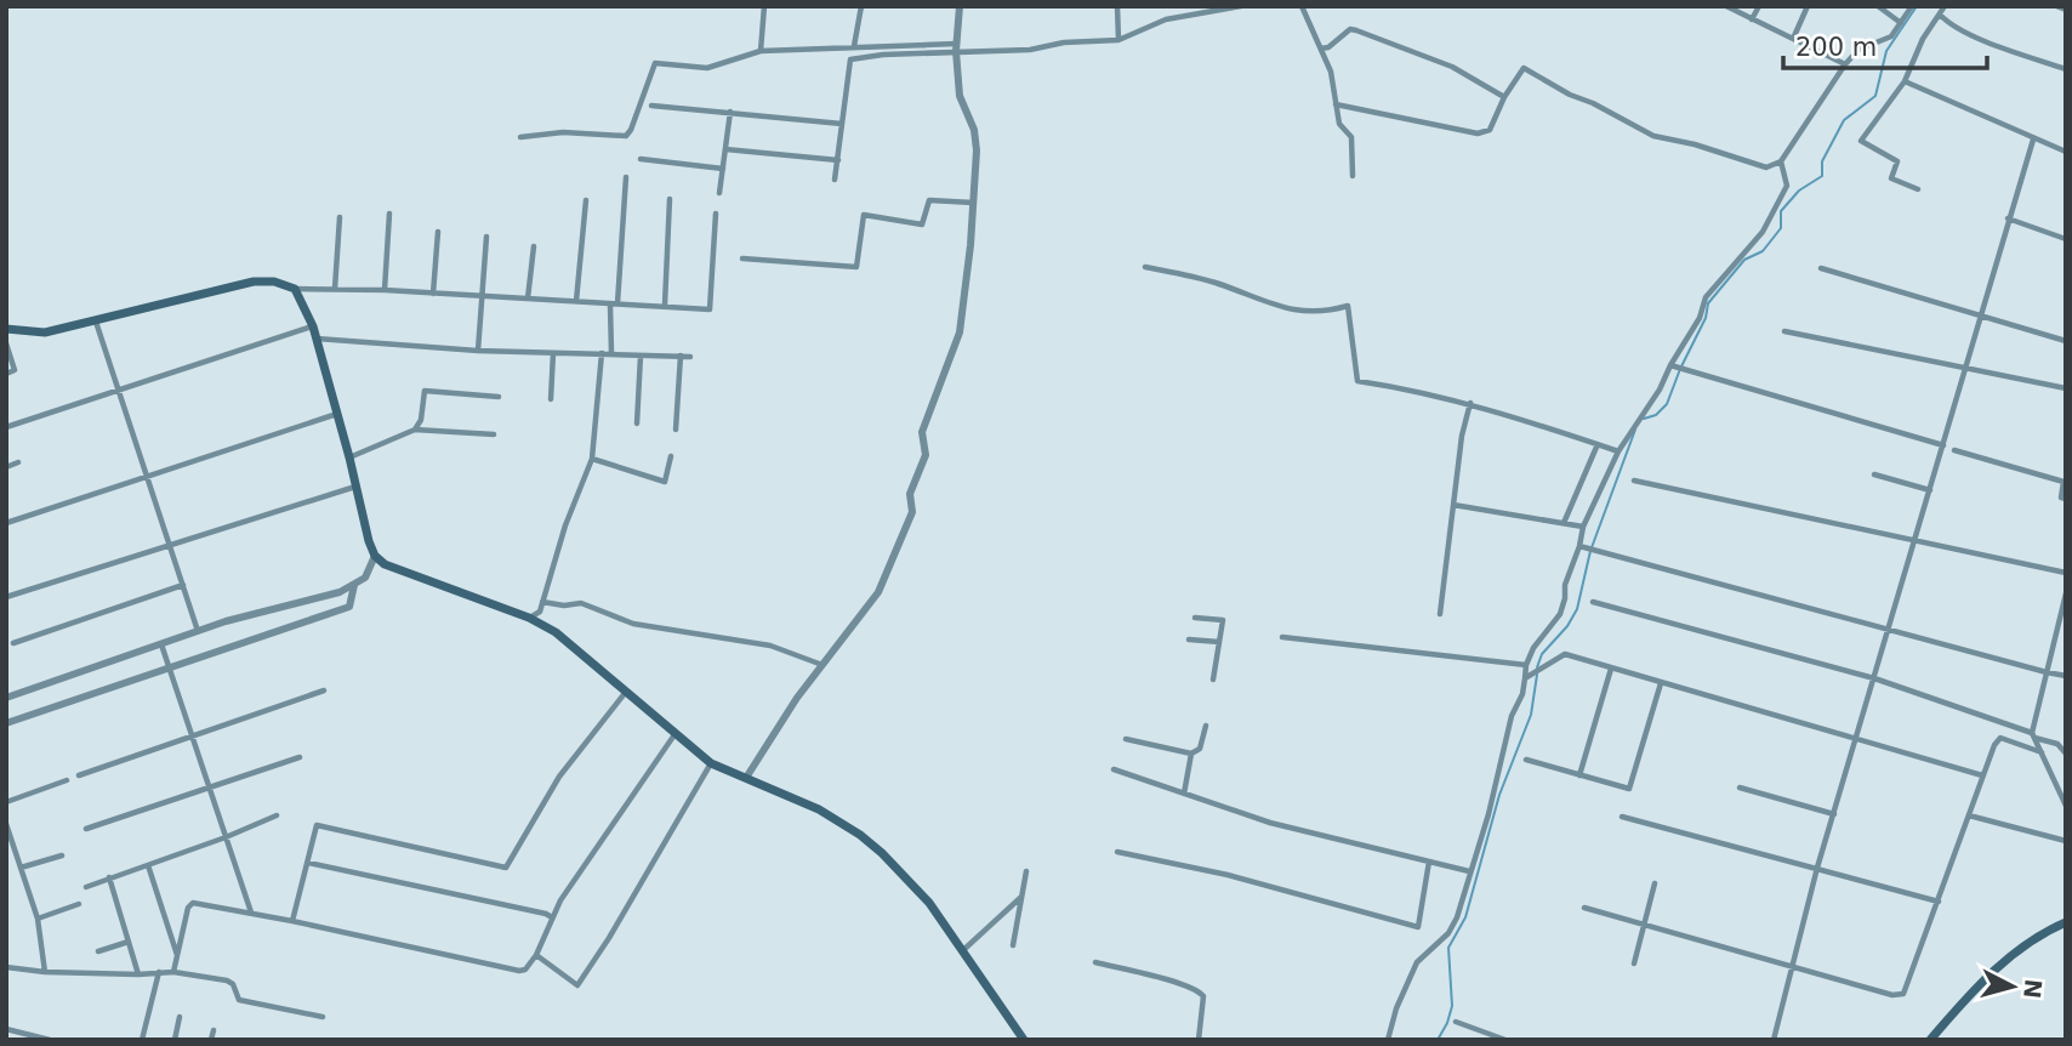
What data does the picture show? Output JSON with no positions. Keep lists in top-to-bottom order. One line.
{"scale_bar":"200 m","north":"right"}
